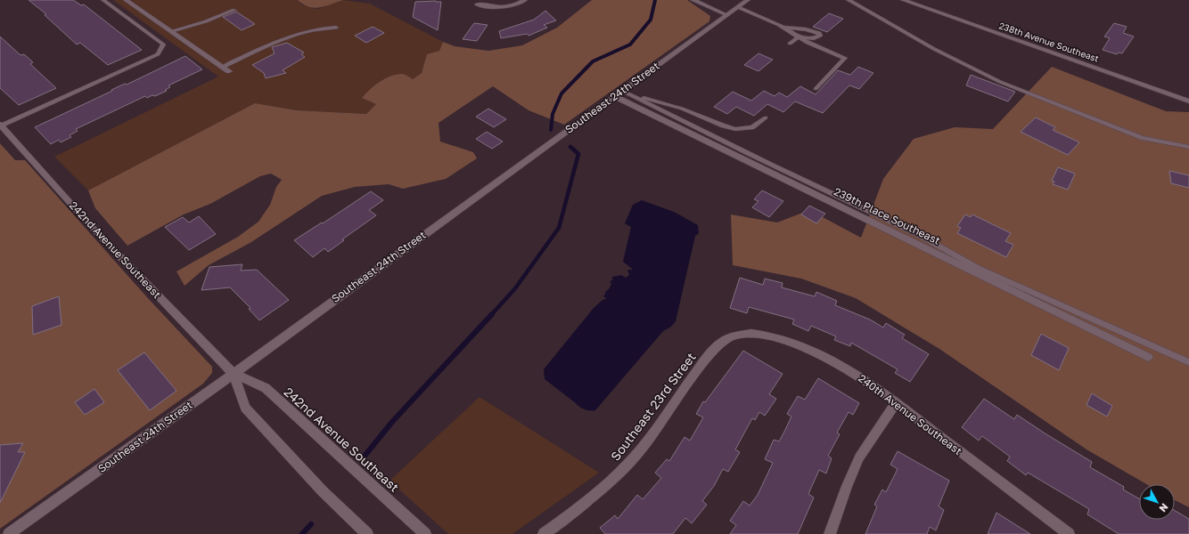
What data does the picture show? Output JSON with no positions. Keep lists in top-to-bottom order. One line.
{"streets":{"street":["238th Avenue Southeast","Southeast 24th Street","239th Place Southeast","242nd Avenue Southeast","Southeast 23rd Street","240th Avenue Southeast"]},"crossings":[["Southeast 24th Street","239th Place Southeast"],["Southeast 24th Street","242nd Avenue Southeast"],["Southeast 23rd Street","240th Avenue Southeast"]],"north":"bottom right"}
